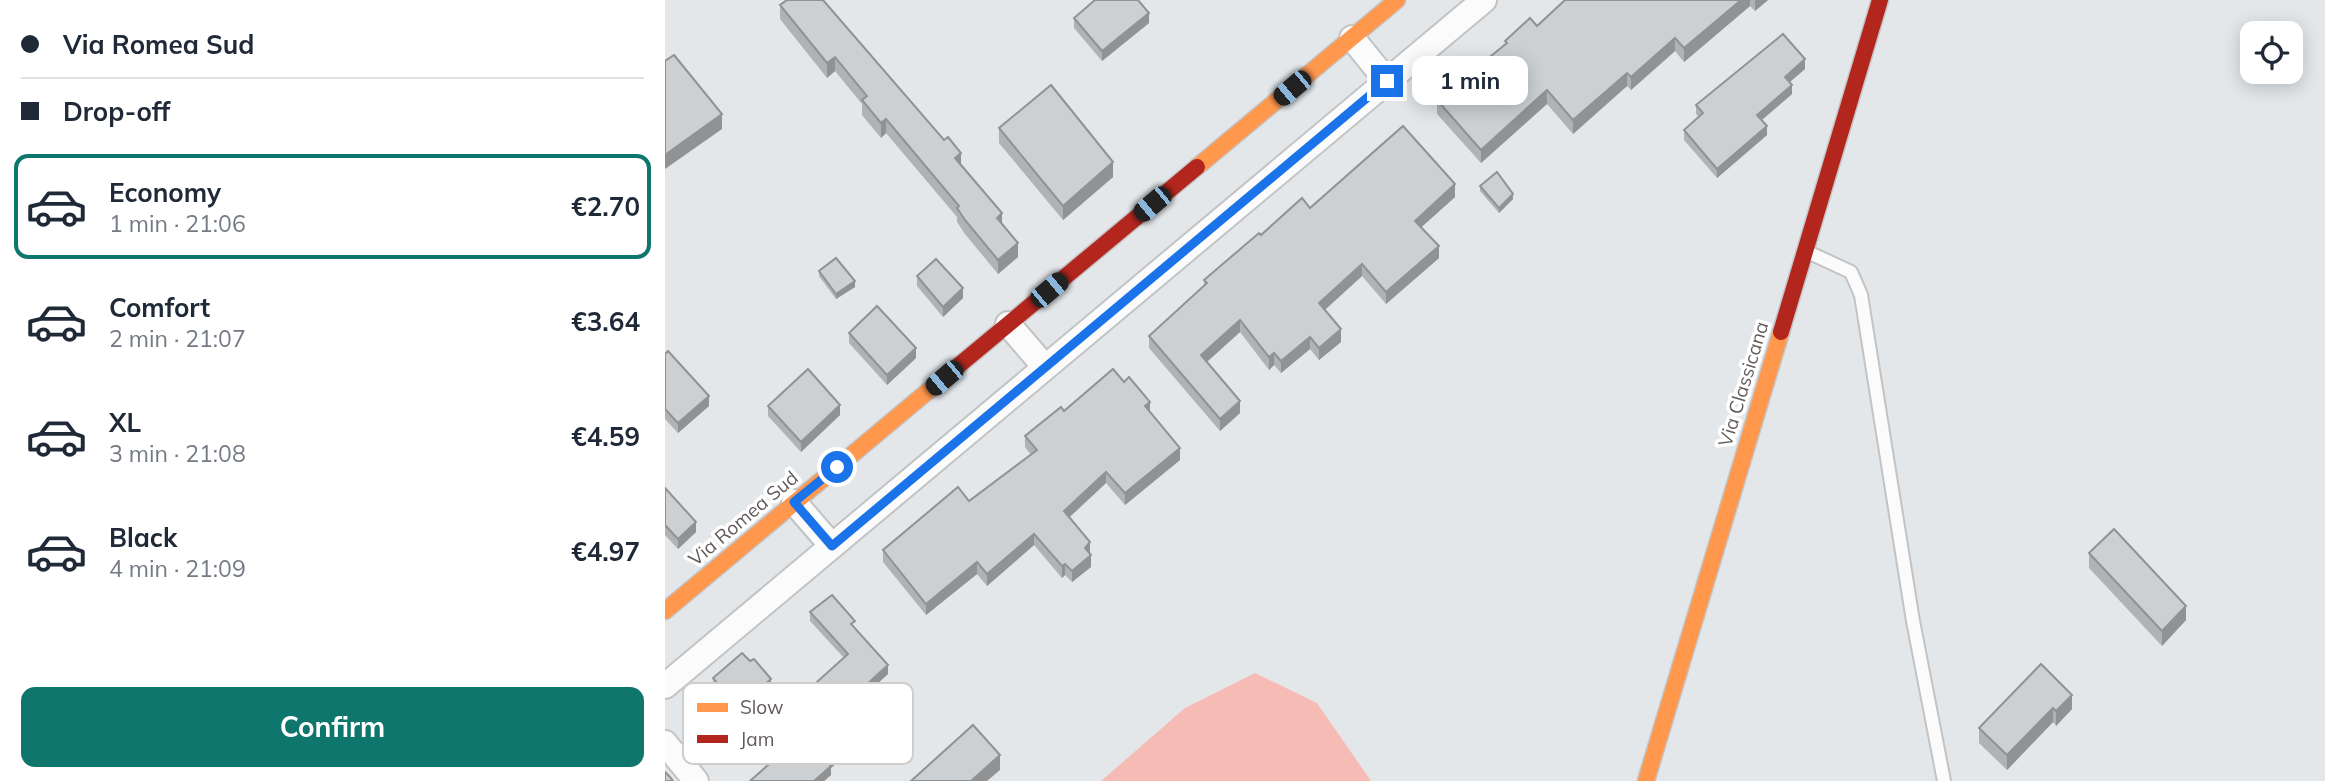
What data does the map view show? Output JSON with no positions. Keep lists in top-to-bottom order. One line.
{"streets":{"main road":["Via Classicana","Via Romea Sud"]},"legend":["Slow","Jam"],"page":{"banner":["Via Romea Sud","Drop-off"],"bubble":"1 min","list":[{"name":"Economy","note":"1 min · 21:06","value":"€2.70"},{"name":"Comfort","note":"2 min · 21:07","value":"€3.64"},{"name":"XL","note":"3 min · 21:08","value":"€4.59"},{"name":"Black","note":"4 min · 21:09","value":"€4.97"}],"buttons":"Confirm"}}
